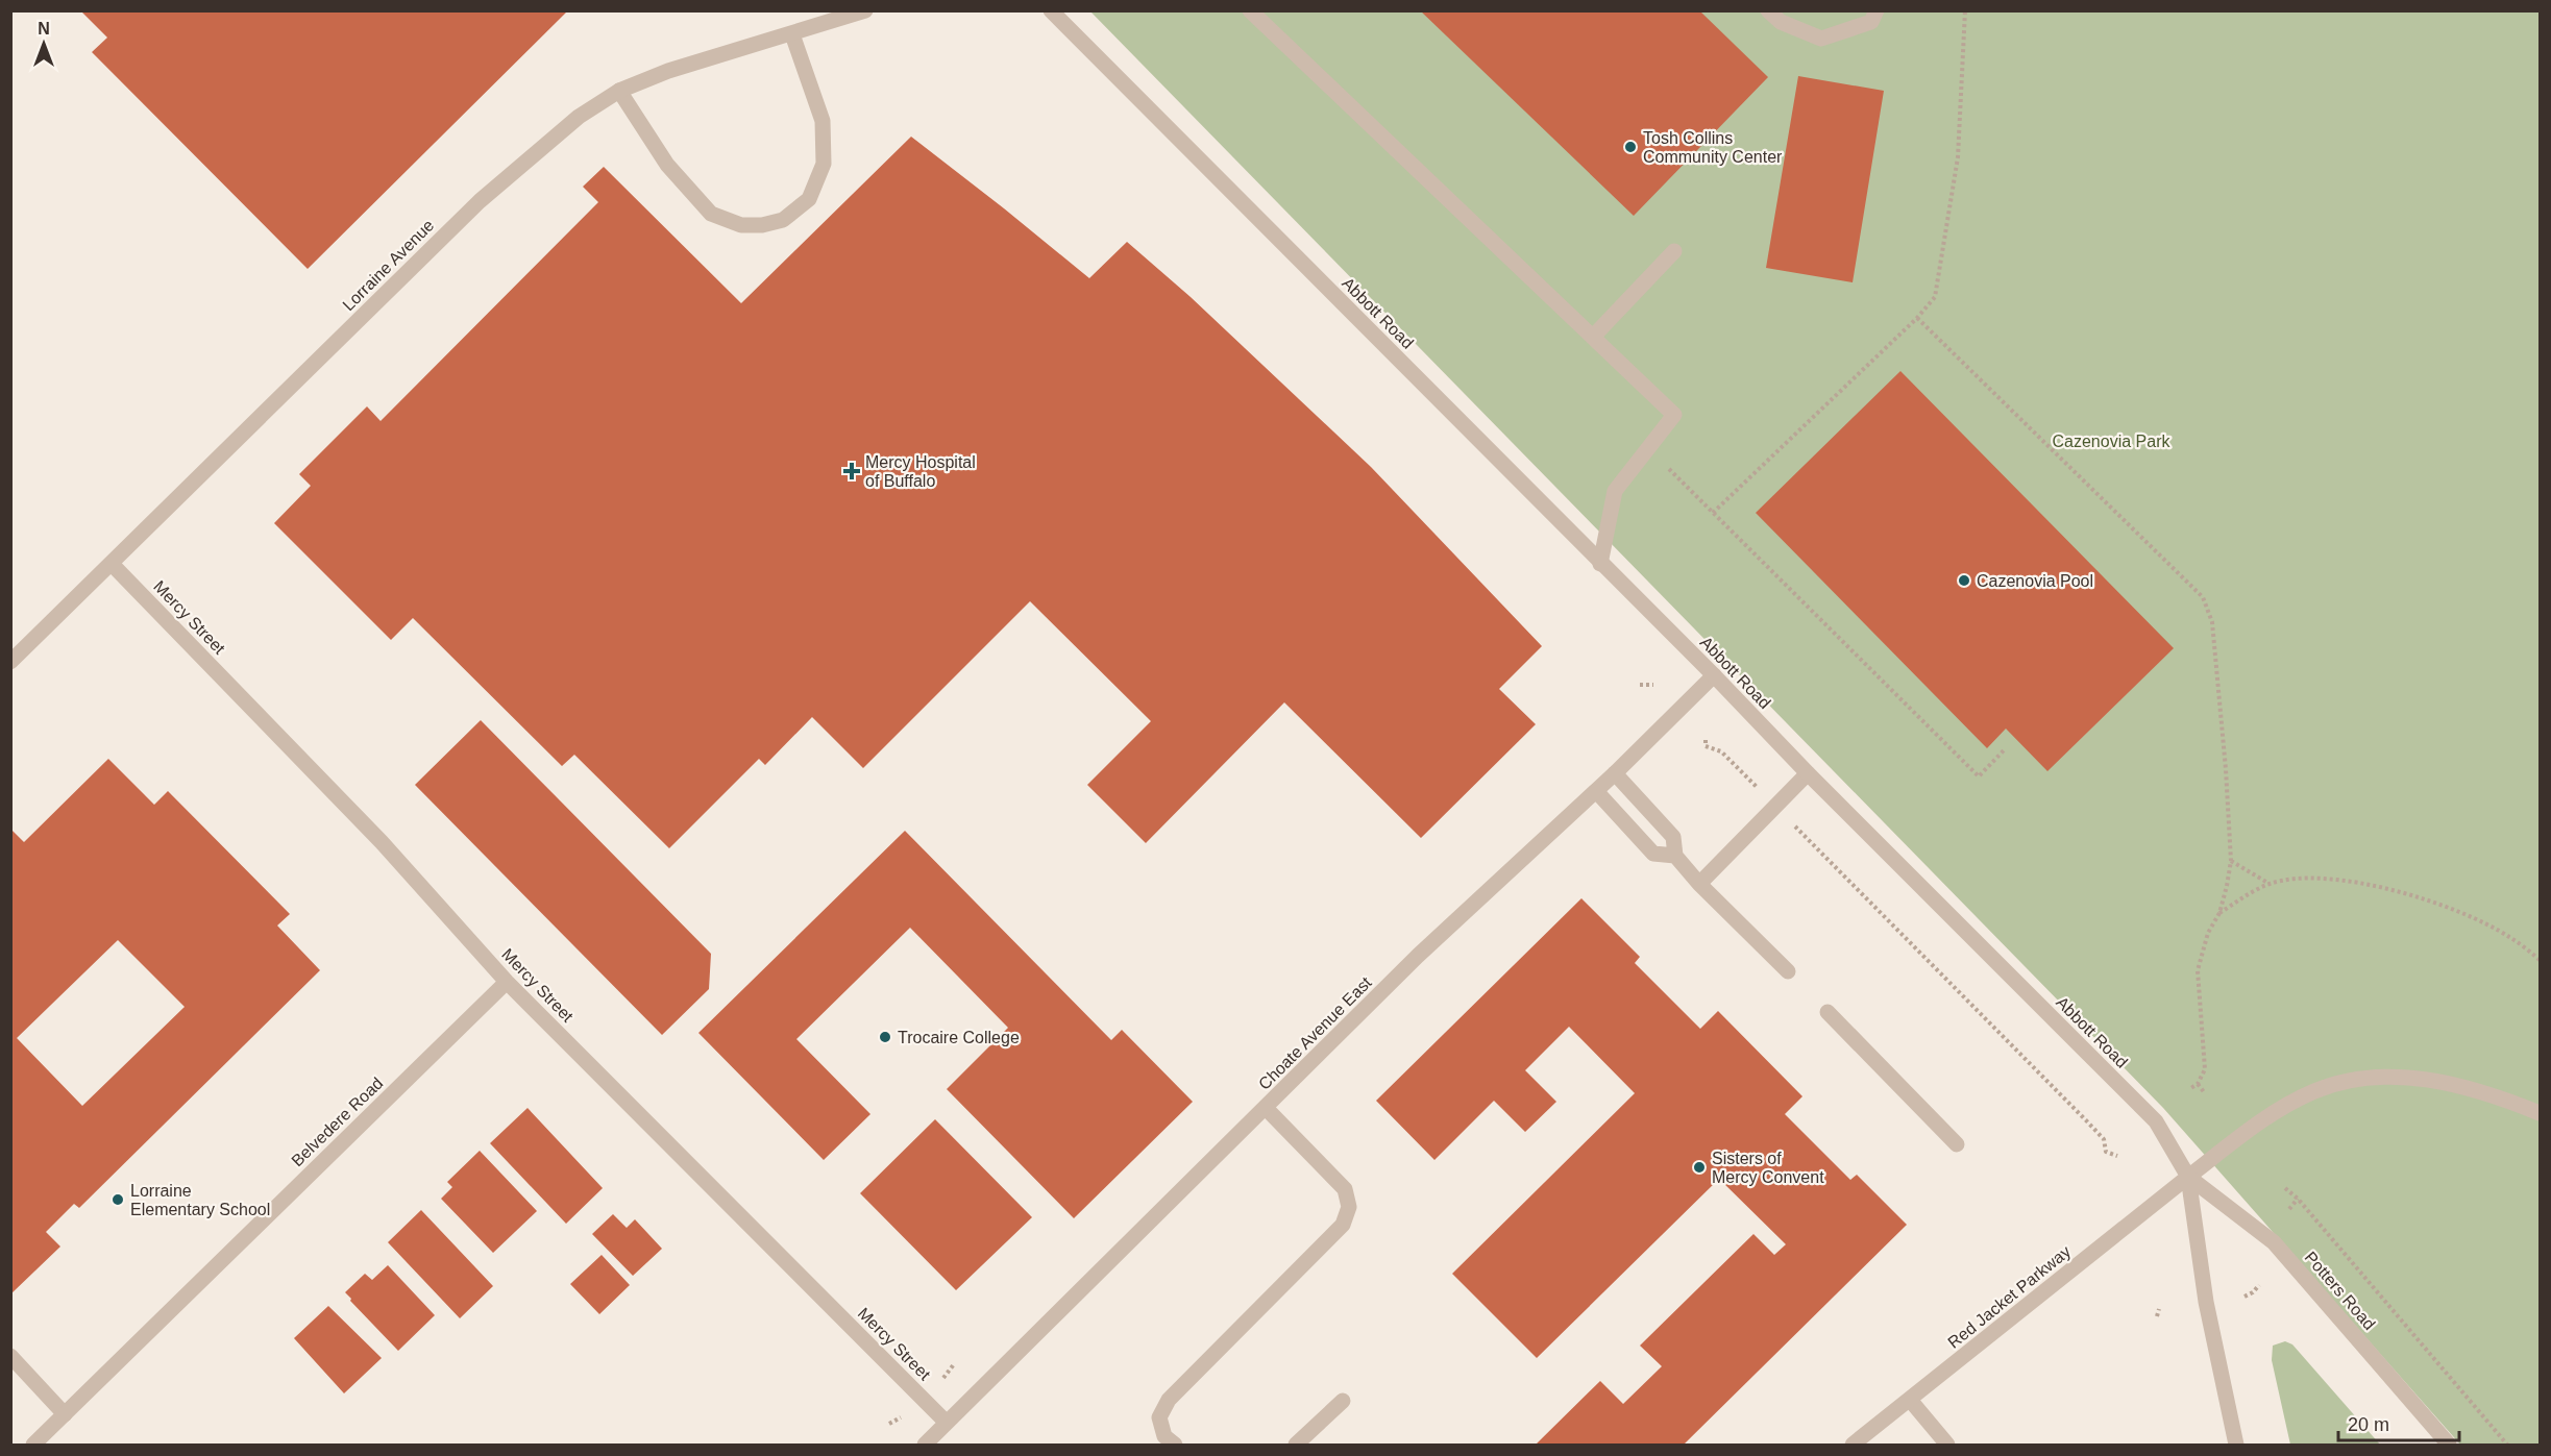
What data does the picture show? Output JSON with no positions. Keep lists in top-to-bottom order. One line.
{"streets":{"street":["Lorraine Avenue","Abbott Road","Mercy Street","Choate Avenue East","Belvedere Road","Potters Road","Red Jacket Parkway"]},"crossings":[["Lorraine Avenue","Mercy Street"],["Abbott Road","Choate Avenue East"],["Abbott Road","Potters Road"],["Abbott Road","Red Jacket Parkway"],["Mercy Street","Choate Avenue East"],["Mercy Street","Belvedere Road"],["Potters Road","Red Jacket Parkway"]],"parks":["Cazenovia Park"],"places":{"other":["Tosh Collins Community Center","Cazenovia Pool","Trocaire College","Sisters of Mercy Convent","Lorraine Elementary School"],"health":["Mercy Hospital of Buffalo"]},"scale_bar":"20 m","north":"top"}
